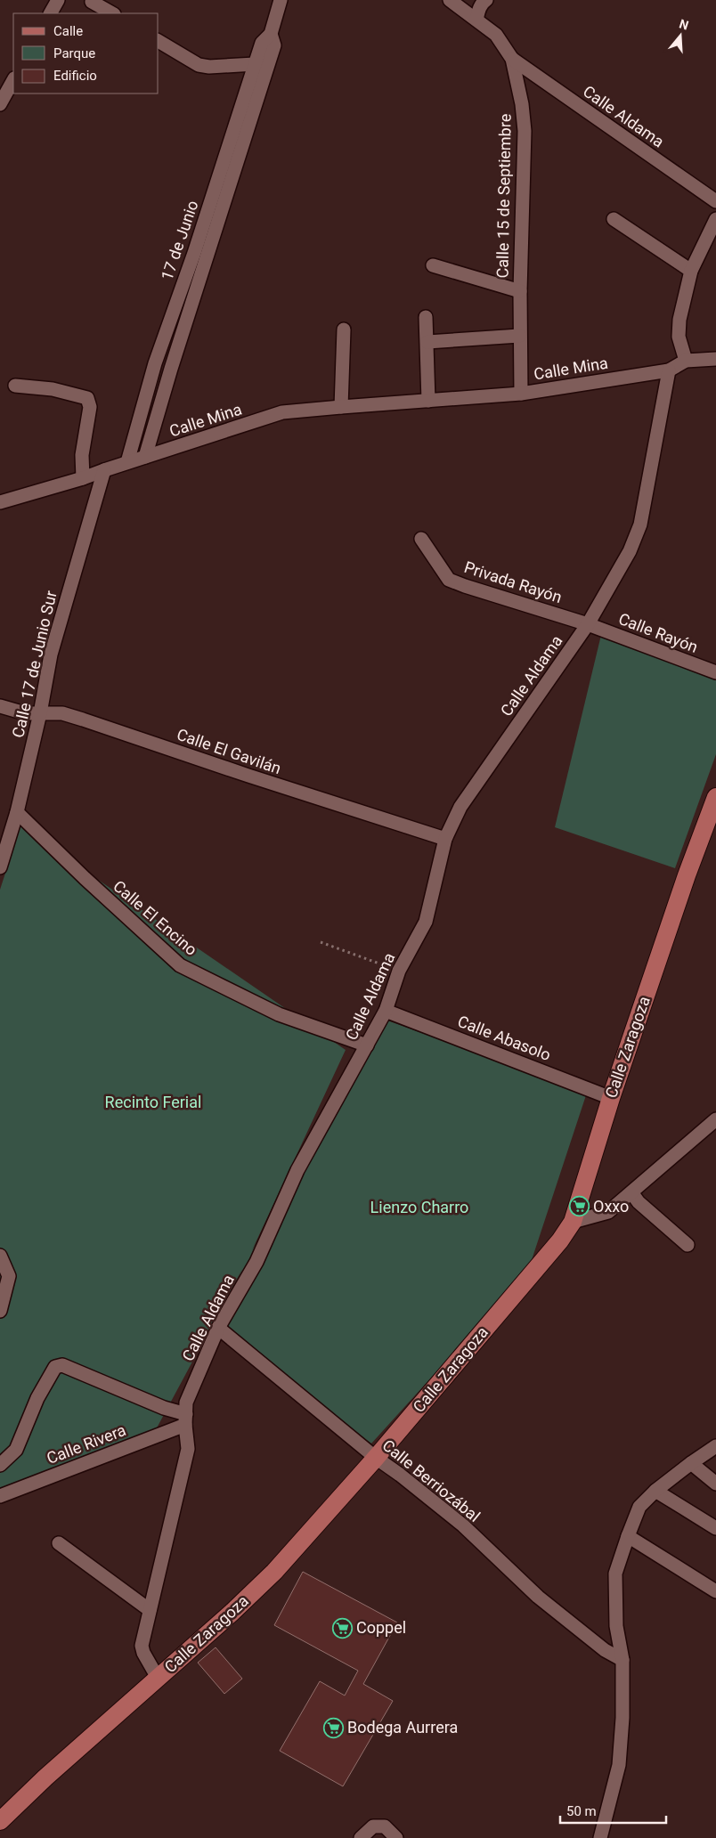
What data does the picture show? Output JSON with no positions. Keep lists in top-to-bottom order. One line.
{"streets":{"main road":["Calle Zaragoza"],"street":["Calle Aldama","Calle 15 de Septiembre","17 de Junio","Calle Mina","Privada Rayón","Calle Rayón","Calle 17 de Junio Sur","Calle El Gavilán","Calle El Encino","Calle Abasolo","Calle Rivera","Calle Berriozábal"]},"crossings":[["Calle Aldama","Calle 15 de Septiembre"],["Calle Aldama","Calle Mina"],["Calle Aldama","Privada Rayón"],["Calle Aldama","Calle Rayón"],["Calle Aldama","Calle El Gavilán"],["Calle Aldama","Calle El Encino"],["Calle Aldama","Calle Abasolo"],["Calle Aldama","Calle Zaragoza"],["Calle Aldama","Calle Rivera"],["Calle Aldama","Calle Berriozábal"],["Calle 15 de Septiembre","Calle Mina"],["17 de Junio","Calle Mina"],["Calle Mina","Calle 17 de Junio Sur"],["Privada Rayón","Calle Rayón"],["Calle 17 de Junio Sur","Calle El Gavilán"],["Calle 17 de Junio Sur","Calle El Encino"],["Calle Abasolo","Calle Zaragoza"],["Calle Zaragoza","Calle Berriozábal"]],"parks":["Recinto Ferial","Lienzo Charro"],"places":{"supermarket":["Oxxo","Coppel","Bodega Aurrera"]},"legend":["Calle","Parque","Edificio"],"scale_bar":"50 m","north":"top"}
